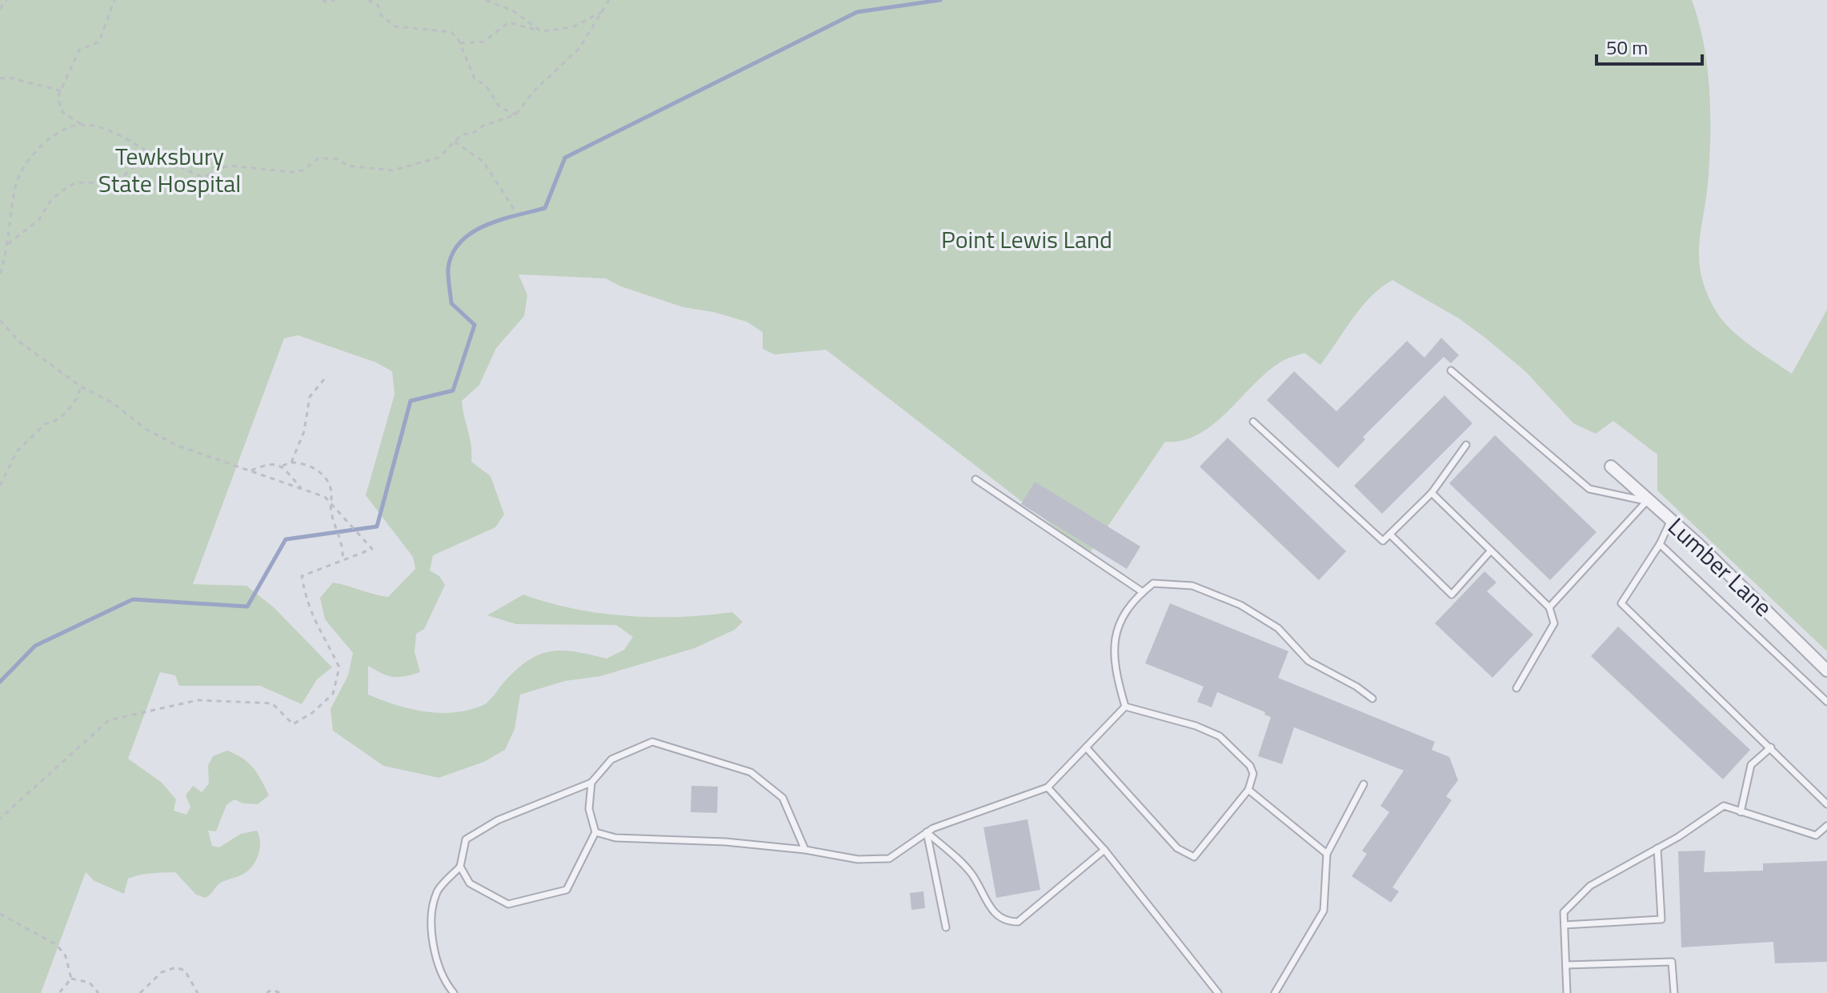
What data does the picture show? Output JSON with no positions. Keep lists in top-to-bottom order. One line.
{"streets":{"street":["Lumber Lane"]},"parks":["Tewksbury State Hospital","Point Lewis Land"],"scale_bar":"50 m"}
